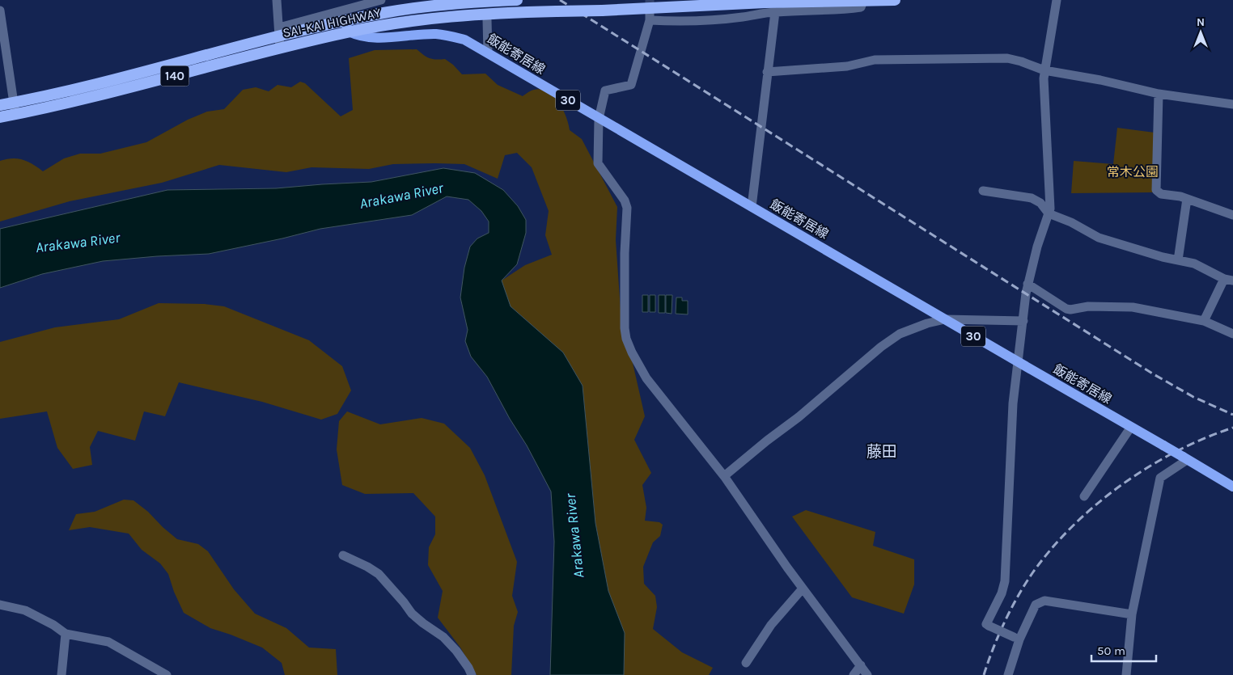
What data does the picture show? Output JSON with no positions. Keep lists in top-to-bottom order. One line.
{"streets":{"highway":["SAI-KAI HIGHWAY","140"],"main road":["飯能寄居線","30"]},"crossings":[["SAI-KAI HIGHWAY","飯能寄居線"]],"districts":["藤田"],"water":["Arakawa River"],"parks":["常木公園"],"scale_bar":"50 m","north":"top"}
